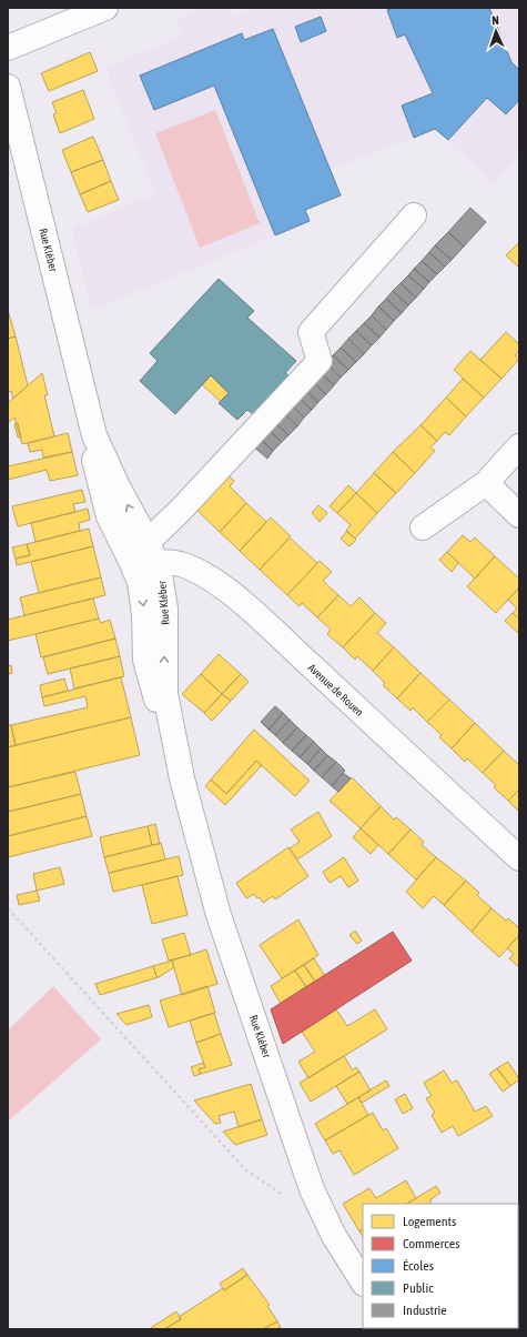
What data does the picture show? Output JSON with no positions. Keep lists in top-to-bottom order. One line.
{"streets":{"street":["Rue Kléber","Avenue de Rouen"]},"crossings":[["Rue Kléber","Avenue de Rouen"]],"legend":["Logements","Commerces","Écoles","Public","Industrie"],"north":"top"}
